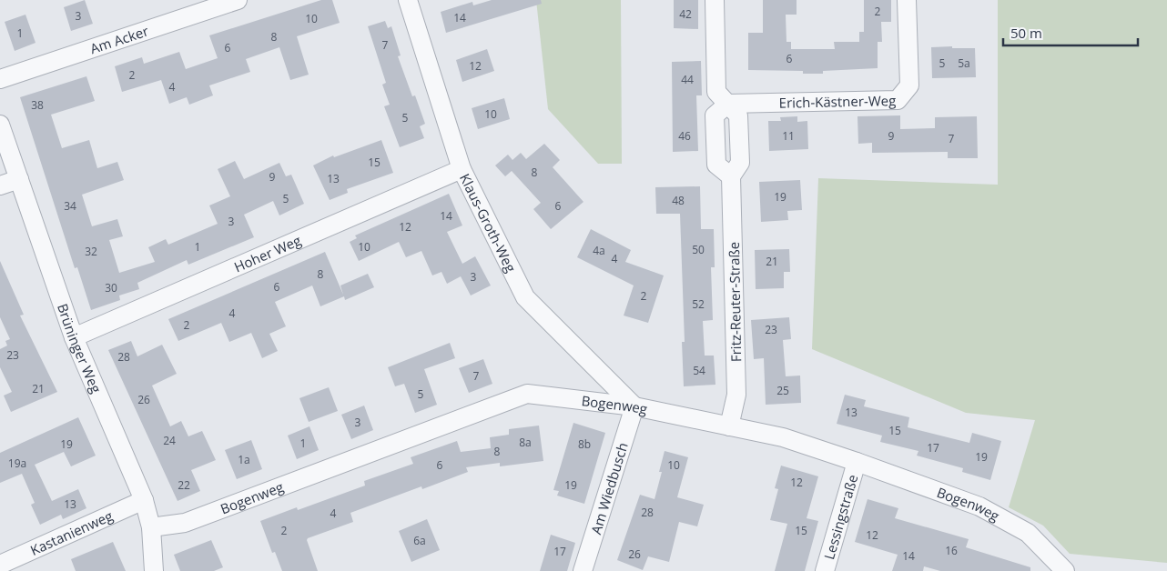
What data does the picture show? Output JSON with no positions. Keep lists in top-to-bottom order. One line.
{"streets":{"street":["Am Acker","Erich-Kästner-Weg","Klaus-Groth-Weg","Hoher Weg","Fritz-Reuter-Straße","Brüninger Weg","Bogenweg","Am Wiedbusch","Lessingstraße","Kastanienweg"]},"crossings":[["Erich-Kästner-Weg","Fritz-Reuter-Straße"],["Klaus-Groth-Weg","Hoher Weg"],["Klaus-Groth-Weg","Bogenweg"],["Klaus-Groth-Weg","Am Wiedbusch"],["Hoher Weg","Brüninger Weg"],["Fritz-Reuter-Straße","Bogenweg"],["Brüninger Weg","Bogenweg"],["Brüninger Weg","Kastanienweg"],["Bogenweg","Am Wiedbusch"],["Bogenweg","Lessingstraße"]],"house_numbers":["2","42","3","14","10","1","8","7","6","6","5","5a","12","2","44","4","38","10","5","46","11","9","7","15","8","9","13","19","5","48","34","6","14","3","12","1","10","50","4a","32","4","21","8","3","6","30","2","52","4","2","23","23","28","54","7","21","25","5","26","13","3","15","24","8a","1","19","8b","17","8","19","1a","19a","6","10","12","22","19","13","28","4","2","15","12","6a","16","17","26","14"],"scale_bar":"50 m"}
